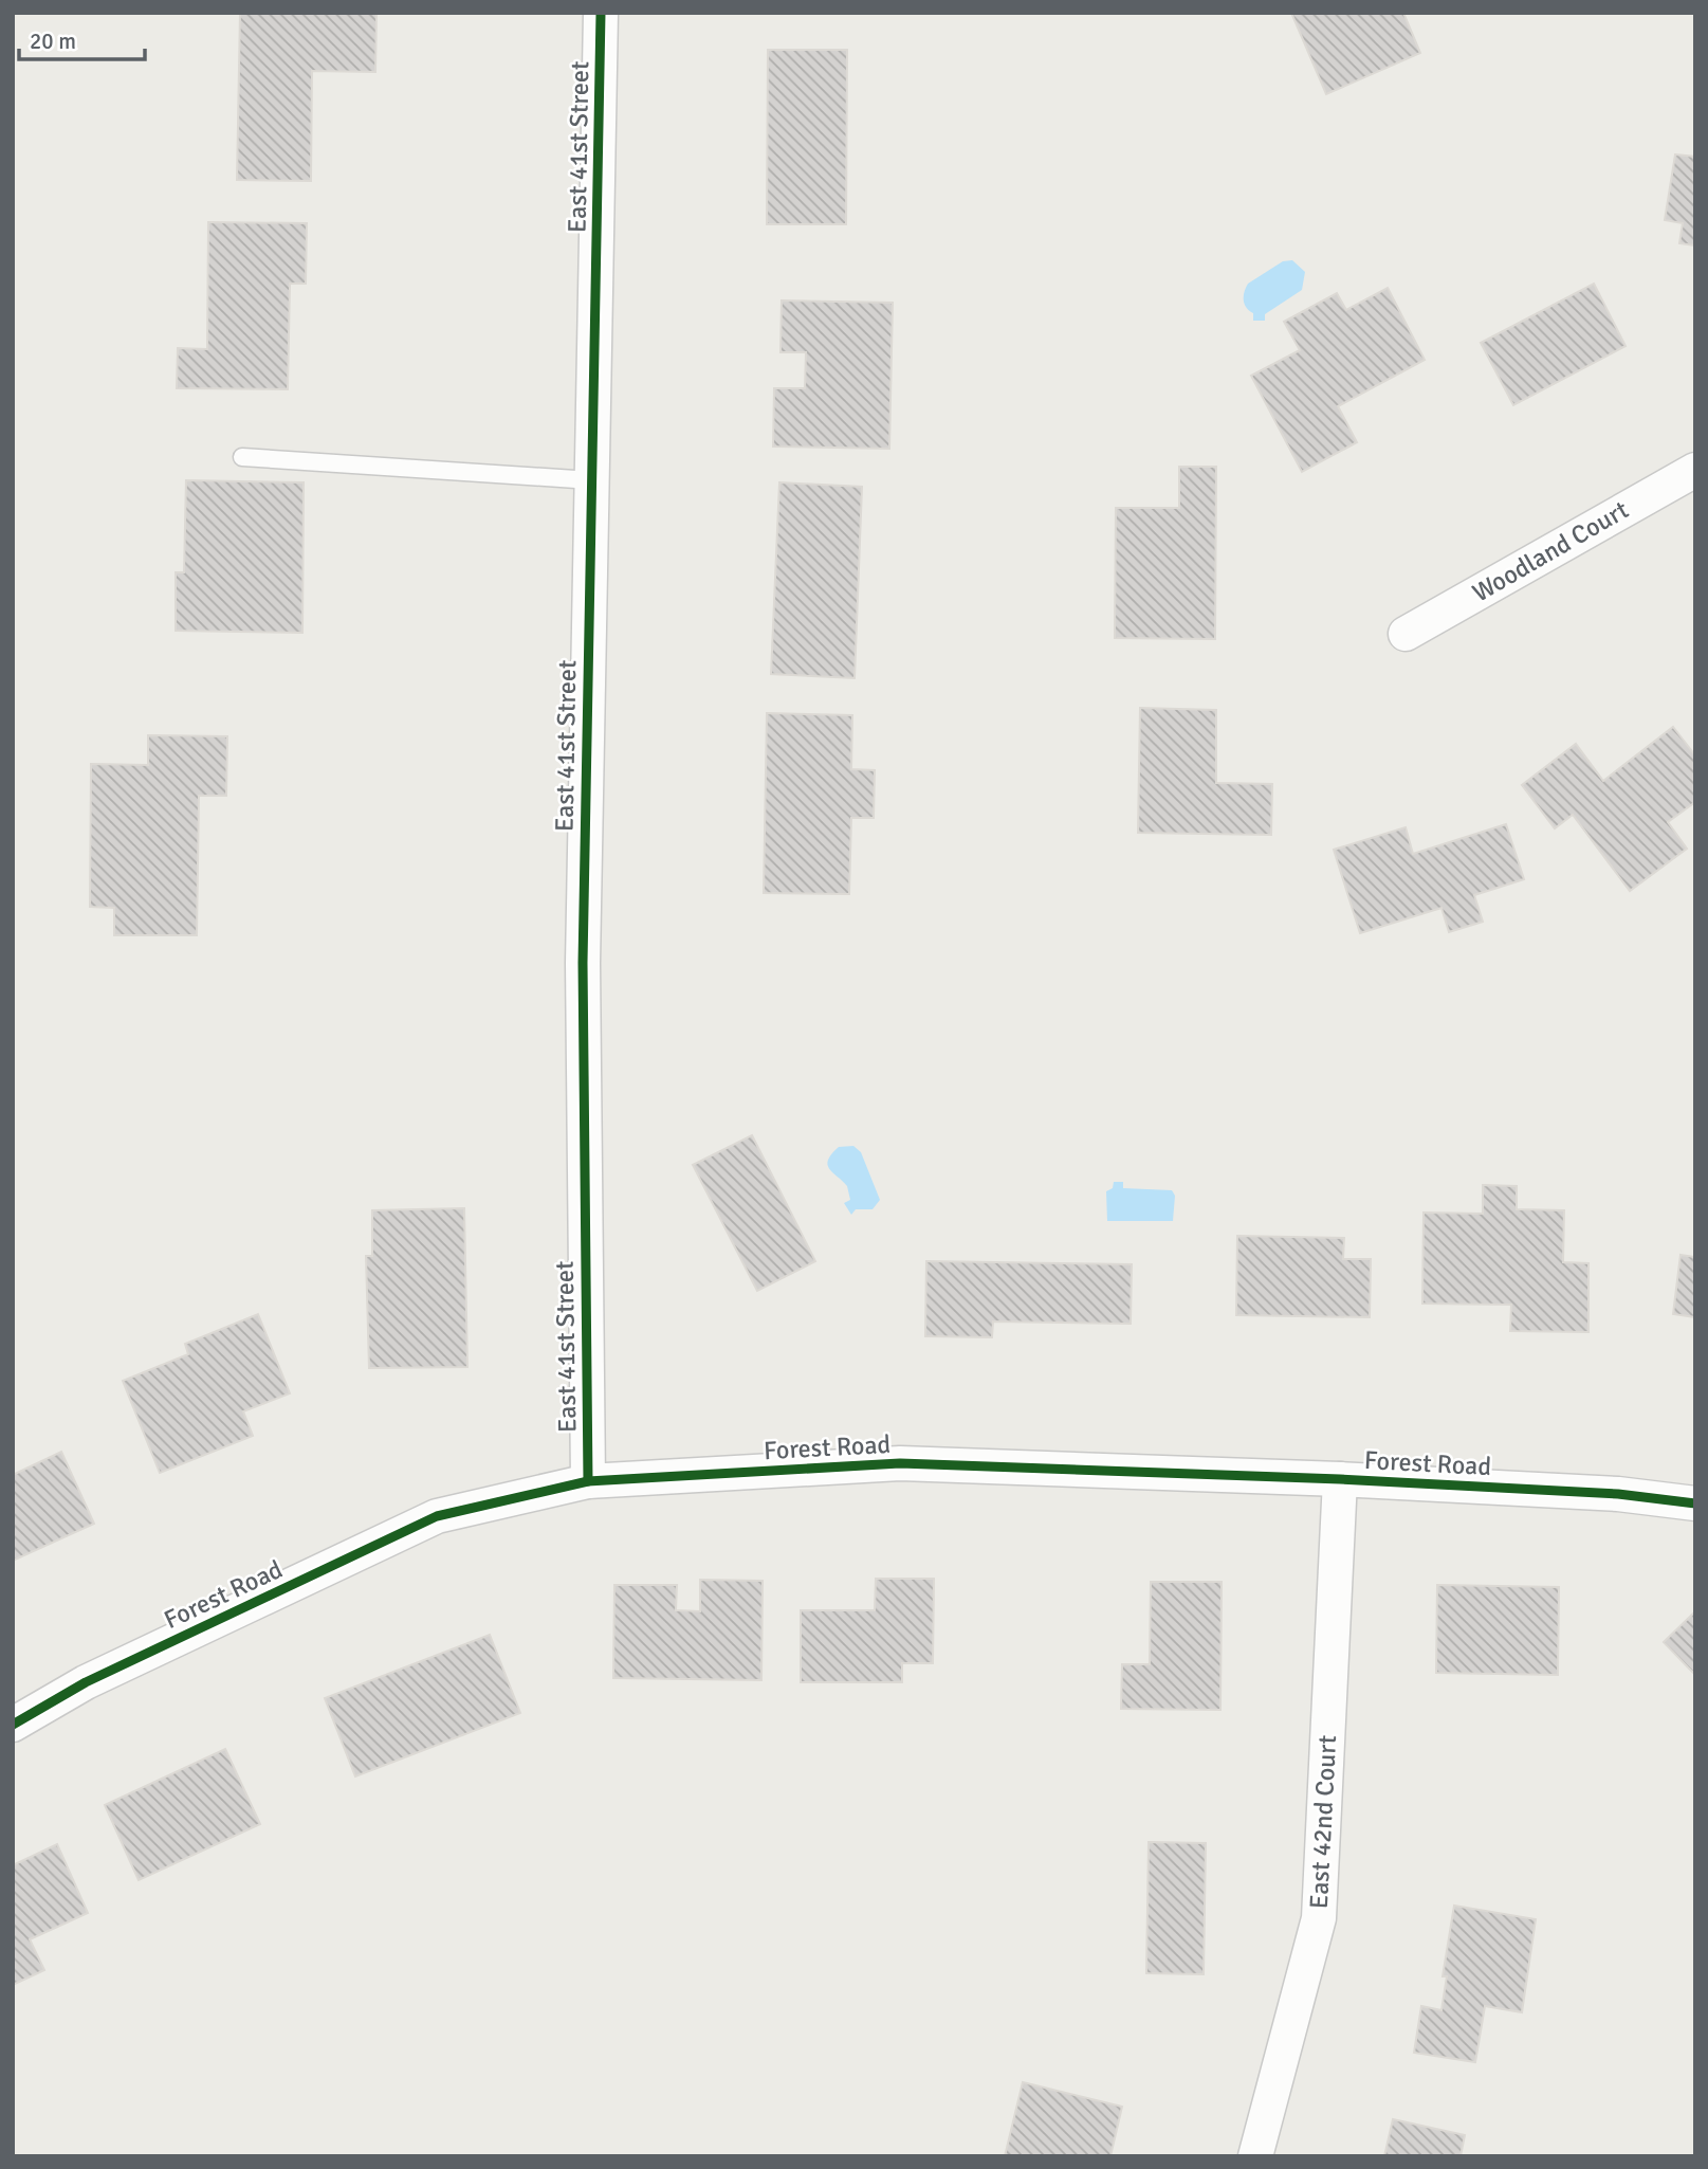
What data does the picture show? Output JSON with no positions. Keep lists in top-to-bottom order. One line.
{"streets":{"street":["East 41st Street","Woodland Court","Forest Road","East 42nd Court"]},"crossings":[["East 41st Street","Forest Road"],["Forest Road","East 42nd Court"]],"scale_bar":"20 m"}
